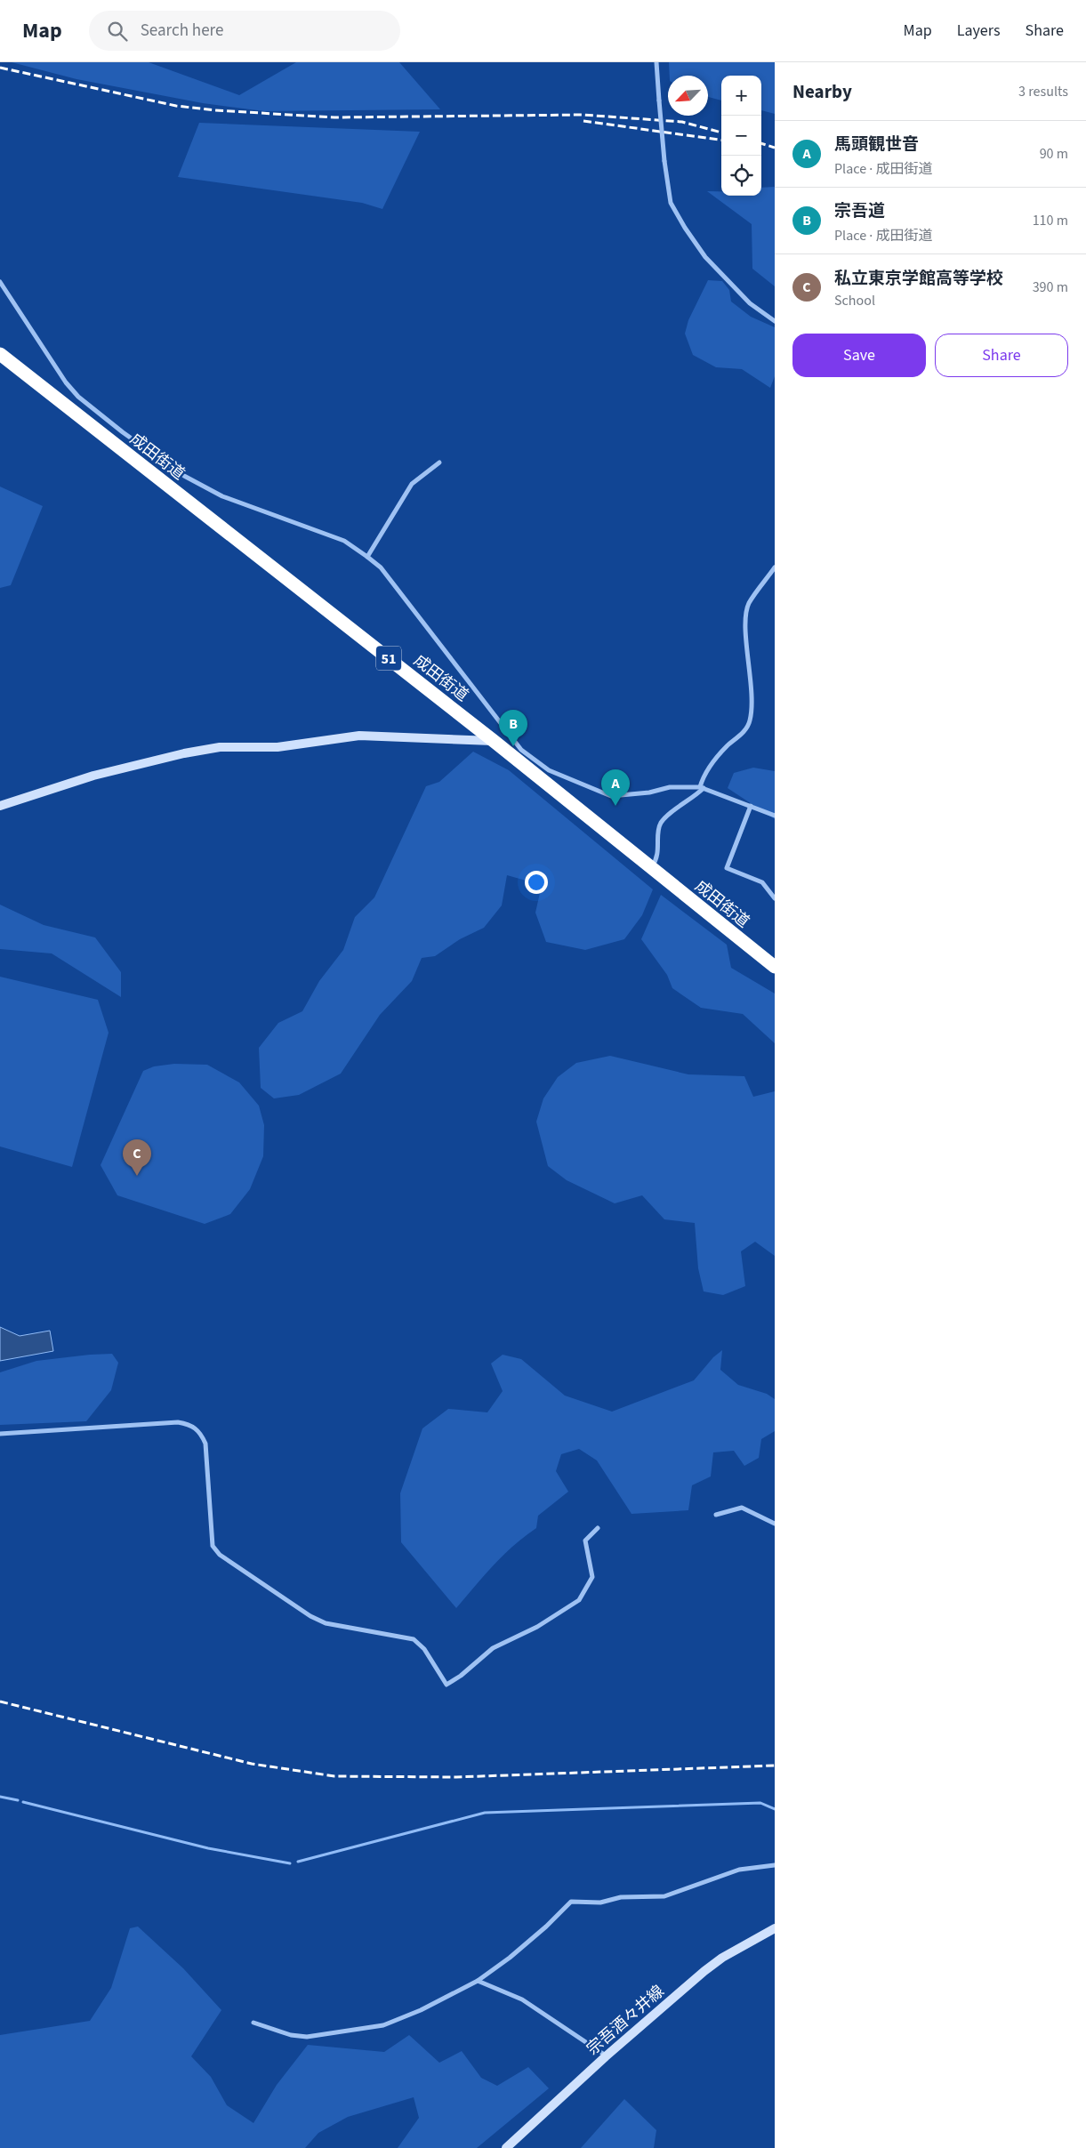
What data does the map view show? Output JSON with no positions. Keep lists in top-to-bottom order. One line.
{"streets":{"highway":["成田街道","51"],"street":["宗吾酒々井線"]},"north":"bottom left","page":{"header":"Map","search":"Search here","nav":["Map","Layers","Share"],"heading":["Nearby","3 results"],"map_buttons":["+","−"],"list":[{"mark":"A","name":"馬頭観世音","note":"Place · 成田街道","value":"90 m"},{"mark":"B","name":"宗吾道","note":"Place · 成田街道","value":"110 m"},{"mark":"C","name":"私立東京学館高等学校","note":"School","value":"390 m"}],"buttons":["Save","Share"],"pins":["B","A","C"]}}
